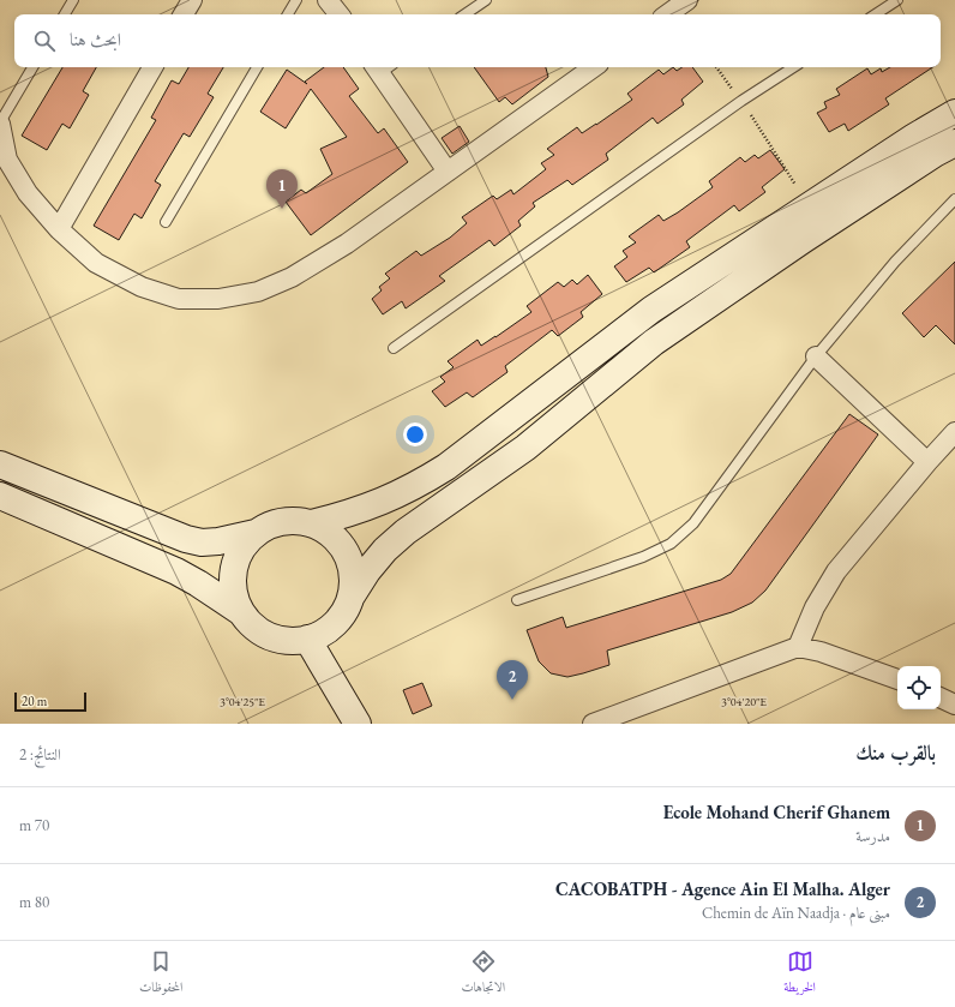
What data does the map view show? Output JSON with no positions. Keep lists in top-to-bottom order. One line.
{"scale_bar":"20 m","page":{"search":"ابحث هنا","pins":["1","2"],"scale":"20 m","heading":["بالقرب منك","النتائج: 2"],"list":[{"mark":"1","name":"Ecole Mohand Cherif Ghanem","note":"مدرسة","value":"70 m"},{"mark":"2","name":"CACOBATPH - Agence Ain El Malha. Alger","note":"مبنى عام · Chemin de Aïn Naadja","value":"80 m"}],"nav":["الخريطة","الاتجاهات","المحفوظات"]},"coordinates":["3°04'25\"E","3°04'20\"E"]}
